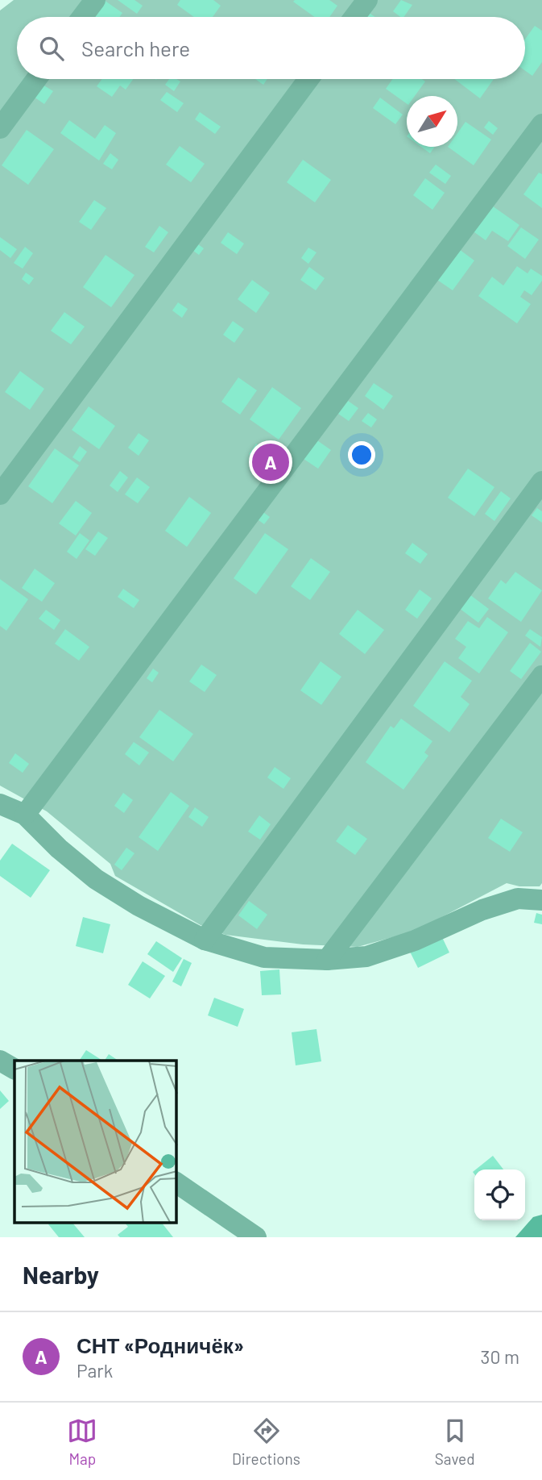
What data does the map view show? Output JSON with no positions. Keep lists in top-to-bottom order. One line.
{"north":"top right","page":{"search":"Search here","pins":"A","heading":"Nearby","list":[{"mark":"A","name":"СНТ «Родничёк»","note":"Park","value":"30 m"}],"nav":["Map","Directions","Saved"]}}
